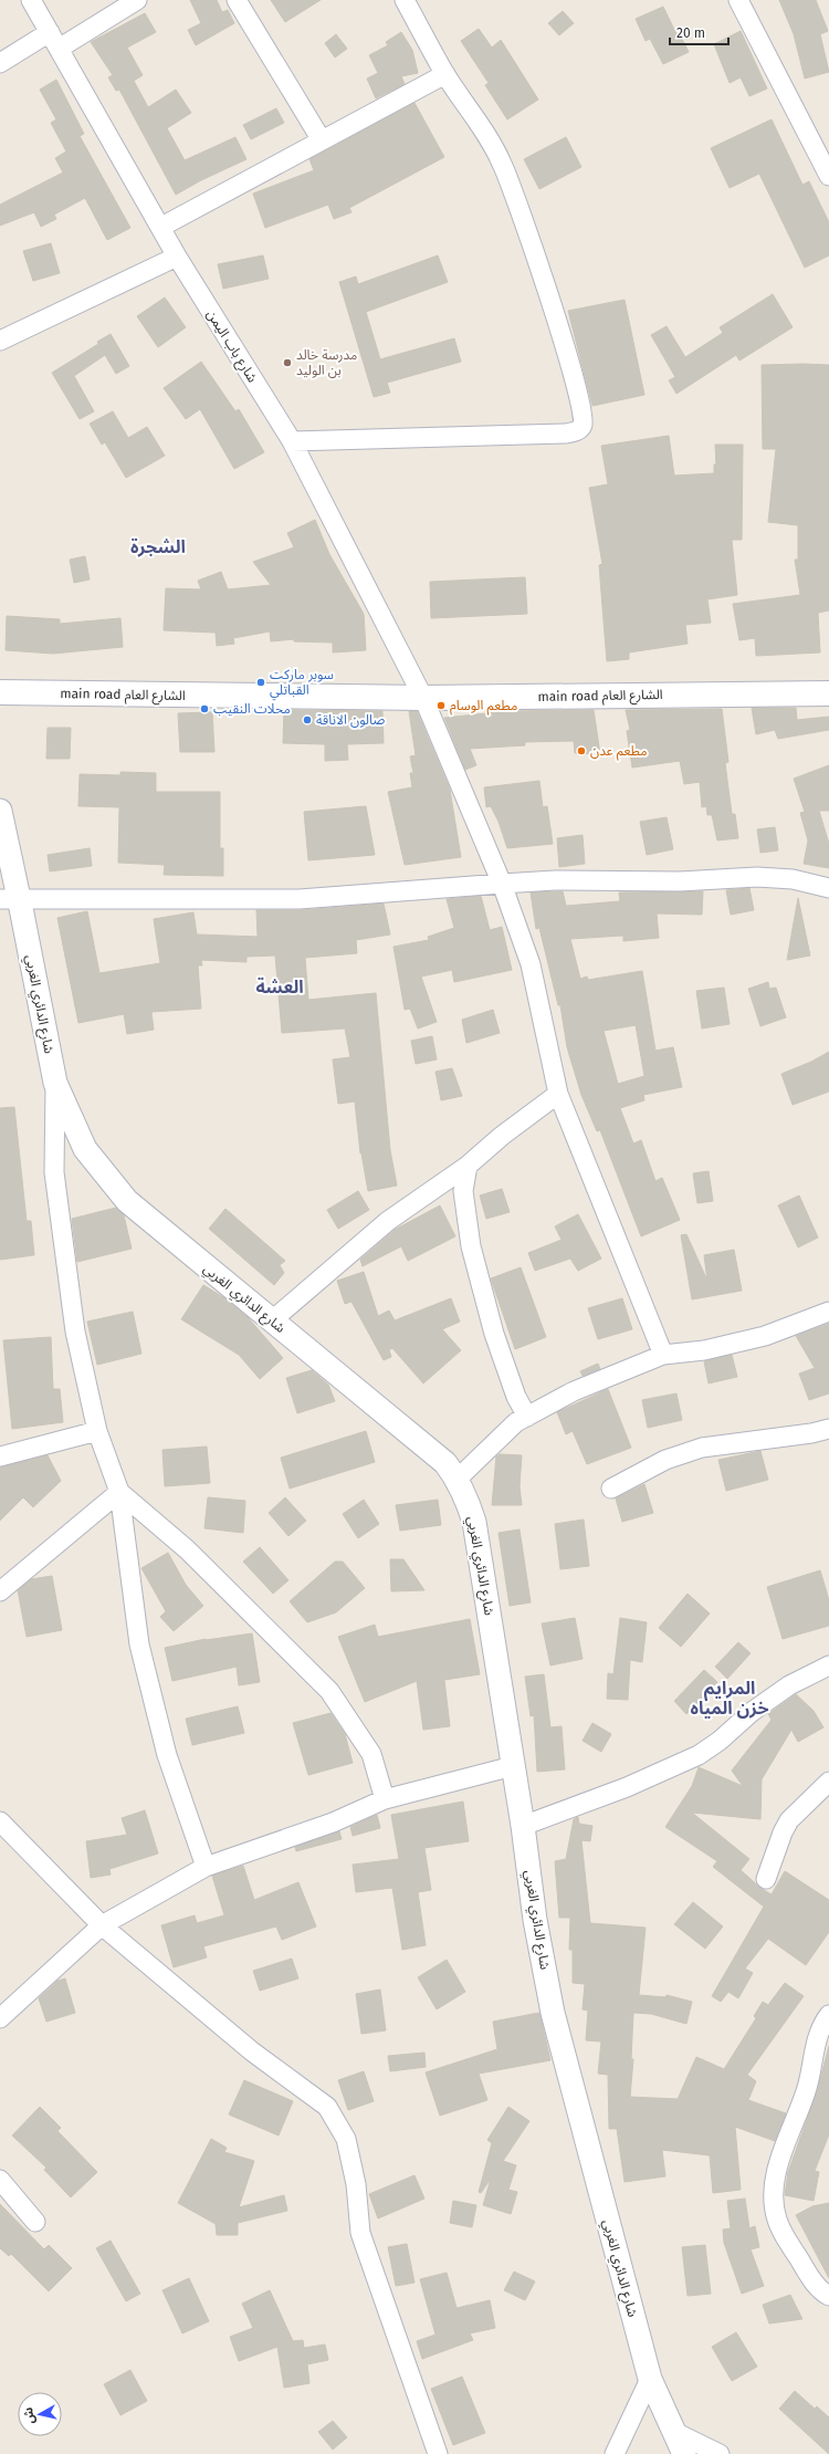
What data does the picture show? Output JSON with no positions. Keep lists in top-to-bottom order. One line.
{"streets":{"main road":["main road الشارع العام"],"street":["شارع باب اليمن","شارع الدائري الغربي"]},"crossings":[["شارع باب اليمن","main road الشارع العام"]],"districts":["الشجرة","العشة","المرايم خزن المياه"],"places":["مدرسة خالد بن الوليد","سوبر ماركت القباتلي","مطعم الوسام","محلات النقيب","صالون الاناقة","مطعم عدن"],"scale_bar":"20 m","north":"left"}
